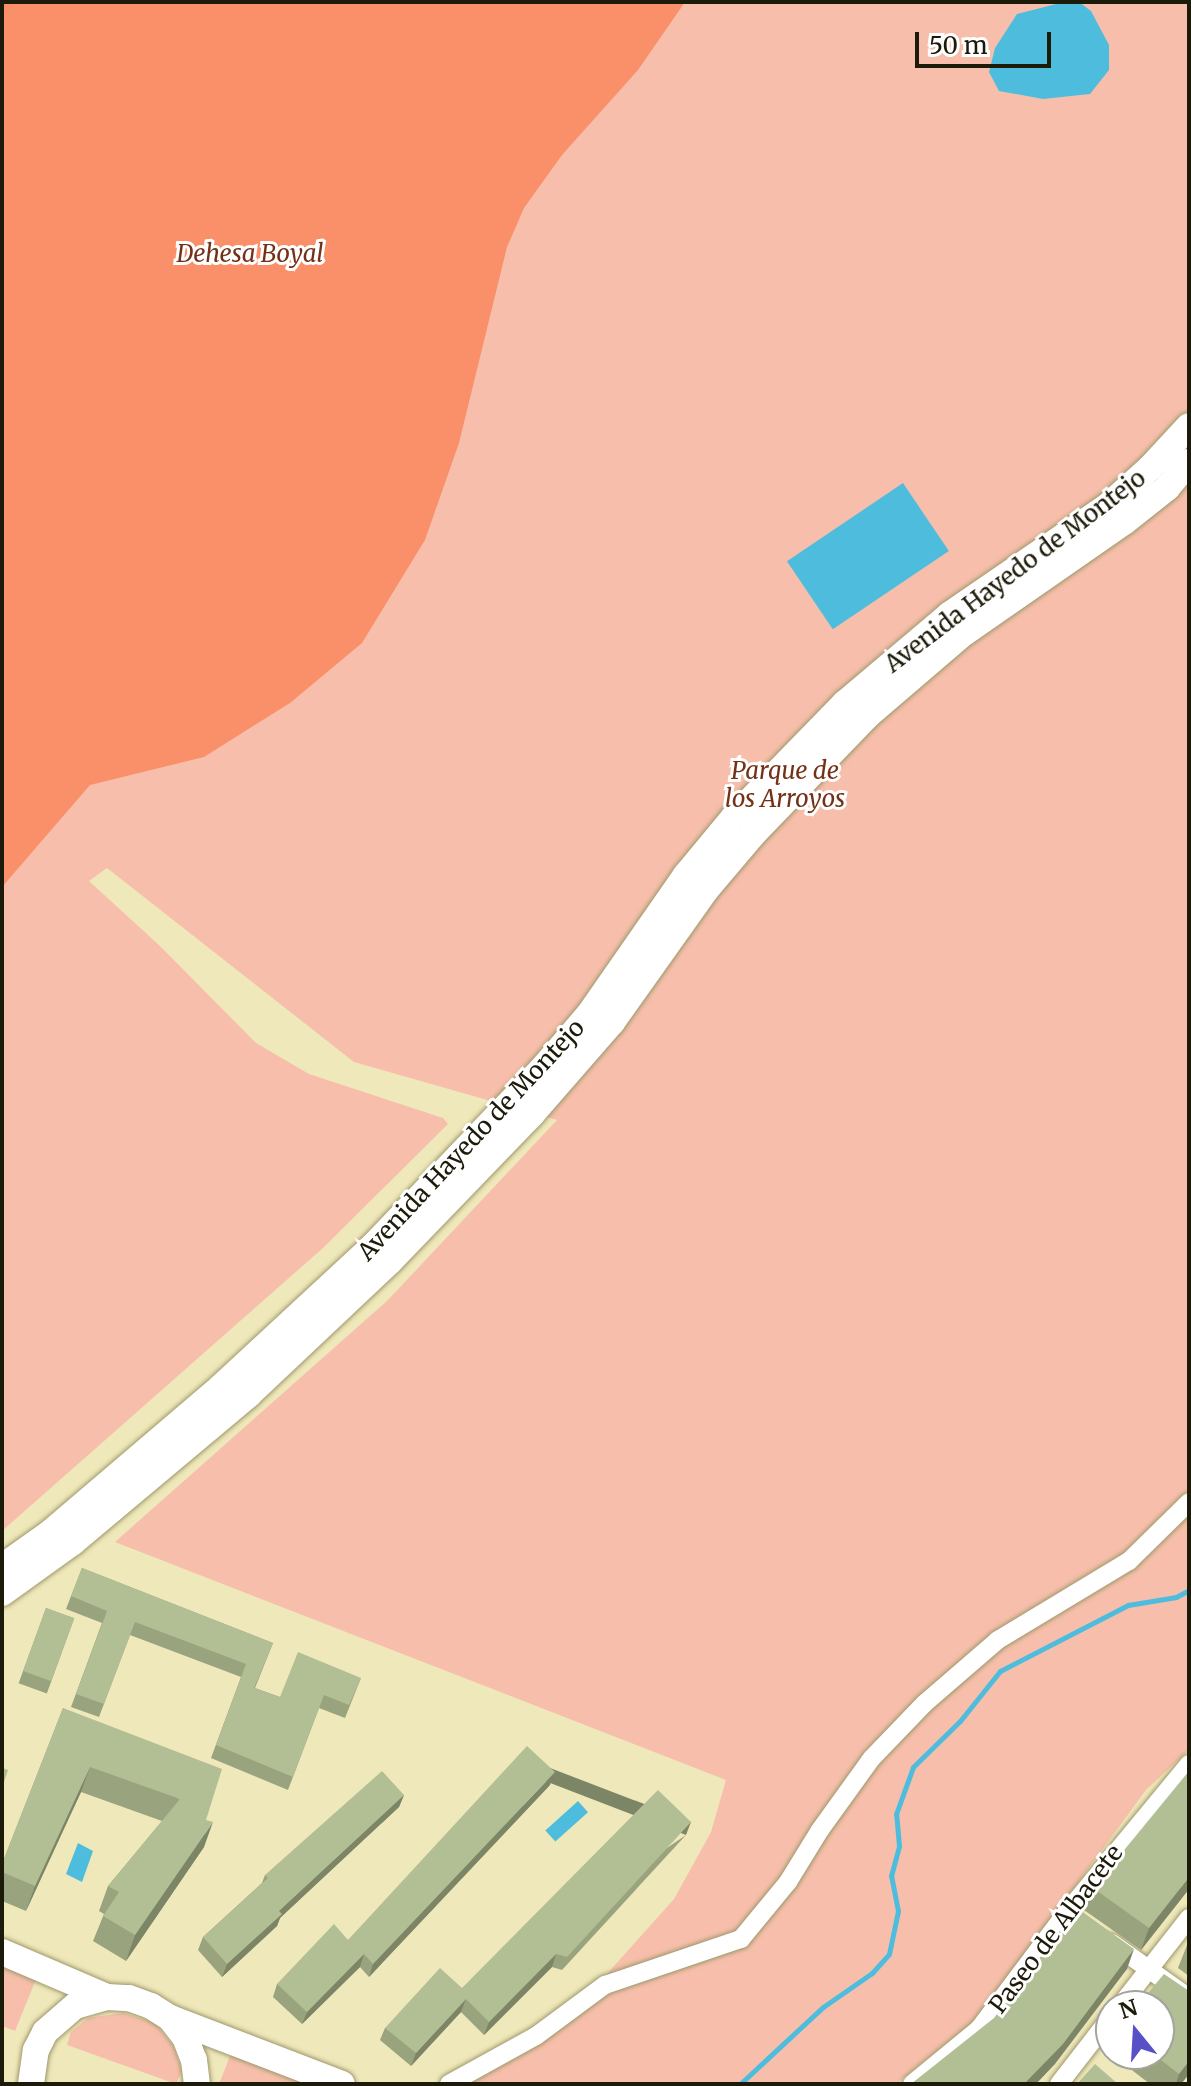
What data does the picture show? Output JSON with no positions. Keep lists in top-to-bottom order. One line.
{"streets":{"street":["Avenida Hayedo de Montejo","Paseo de Albacete"]},"parks":["Dehesa Boyal","Parque de los Arroyos"],"scale_bar":"50 m","north":"top"}
